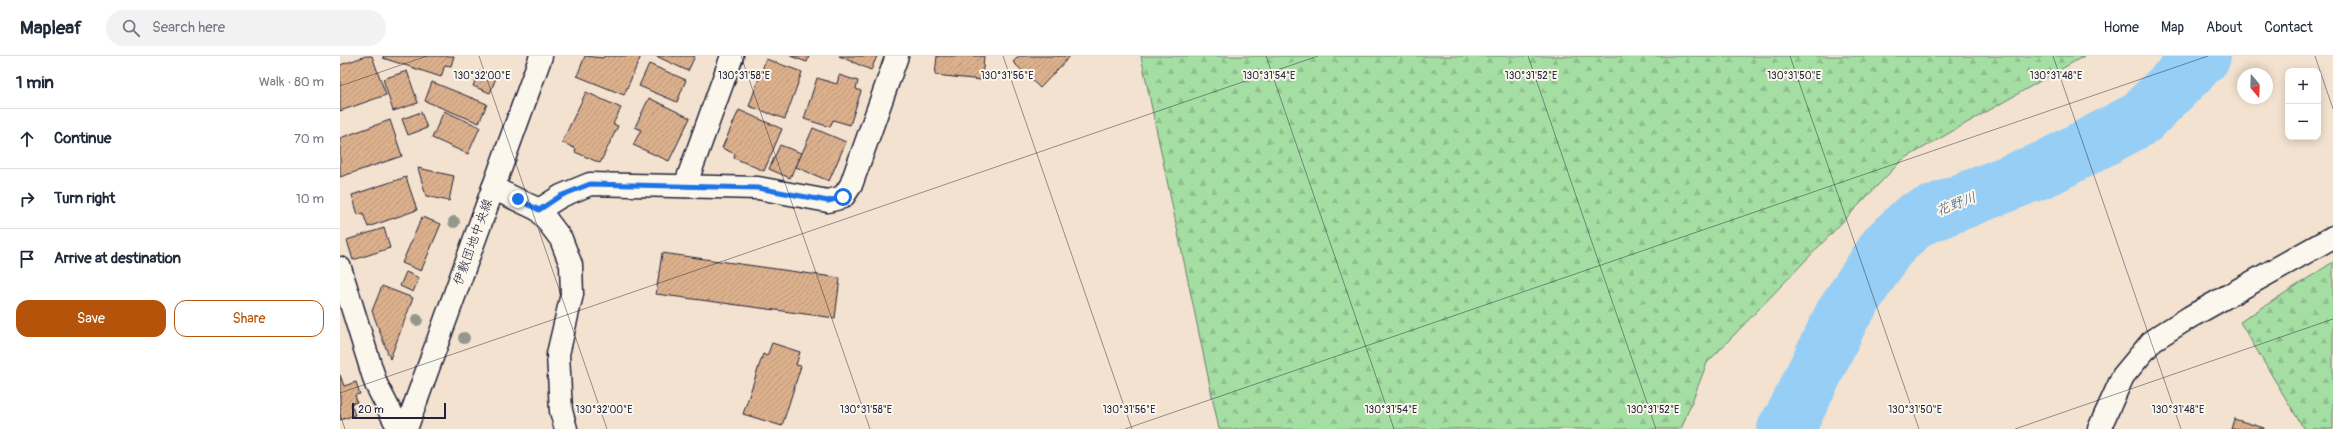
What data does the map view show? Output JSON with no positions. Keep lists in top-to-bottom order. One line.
{"streets":{"street":["伊敷団地中央線"]},"water":["花野川"],"scale_bar":"20 m","north":"bottom","page":{"header":"Mapleaf","search":"Search here","nav":["Home","Map","About","Contact"],"heading":["1 min","Walk · 80 m"],"map_buttons":["+","−"],"list":[["Continue","70 m"],["Turn right","10 m"],"Arrive at destination"],"buttons":["Save","Share"],"scale":"20 m"},"coordinates":["130°31'52\"E","130°31'48\"E","130°32'00\"E","130°31'58\"E","130°31'56\"E","130°31'54\"E","130°31'50\"E"]}
